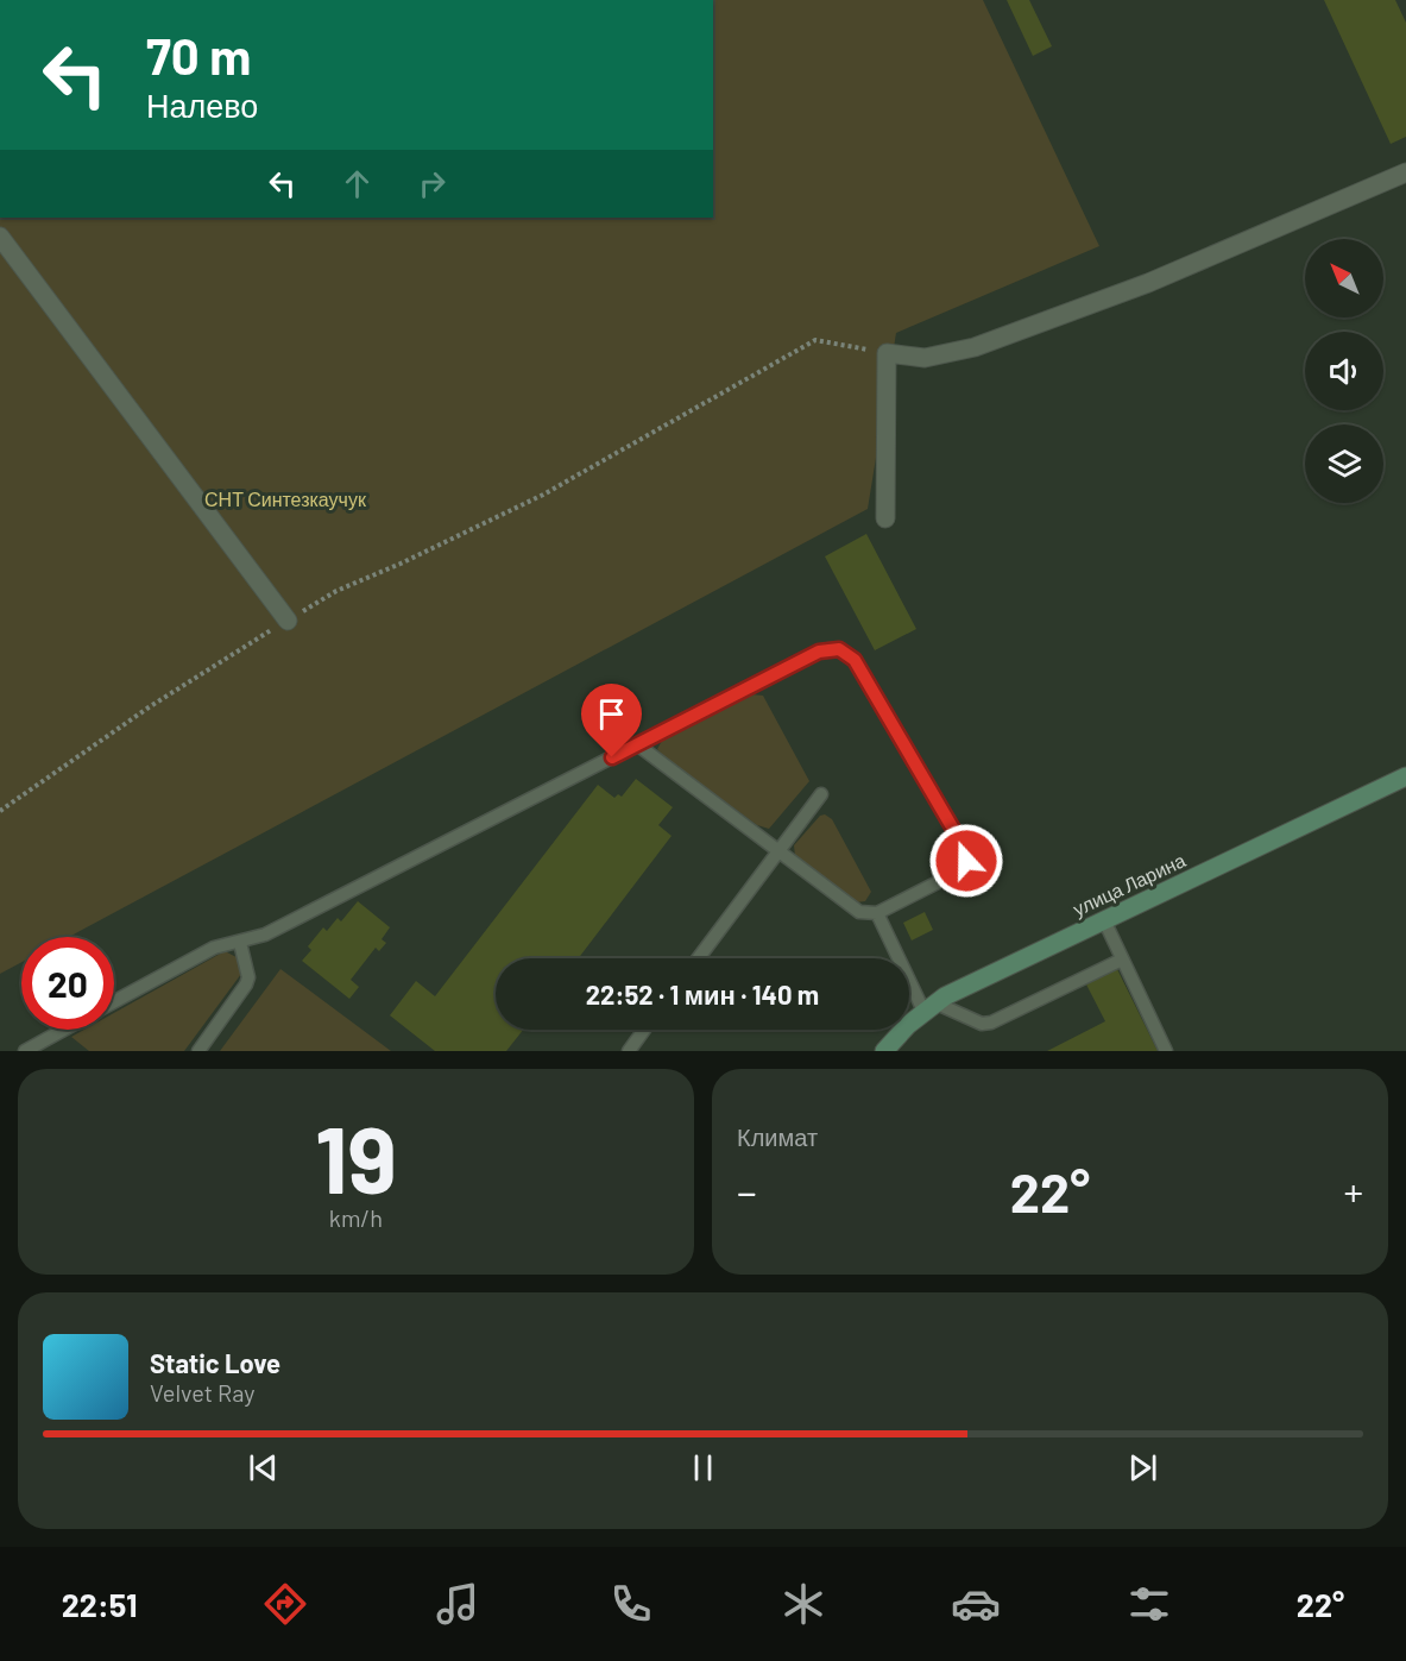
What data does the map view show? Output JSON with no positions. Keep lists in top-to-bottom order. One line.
{"streets":{"main road":["улица Ларина"]},"parks":["СНТ Синтезкаучук"],"north":"top left","page":{"turn":["70 m","Налево"],"limit":"20","trip":"22:52 · 1 мин · 140 m","tile":[["19","km/h"],"Климат"],"heat":["−","22°","+"],"song":["Static Love","Velvet Ray"],"tabs":["22:51","22°"]}}
